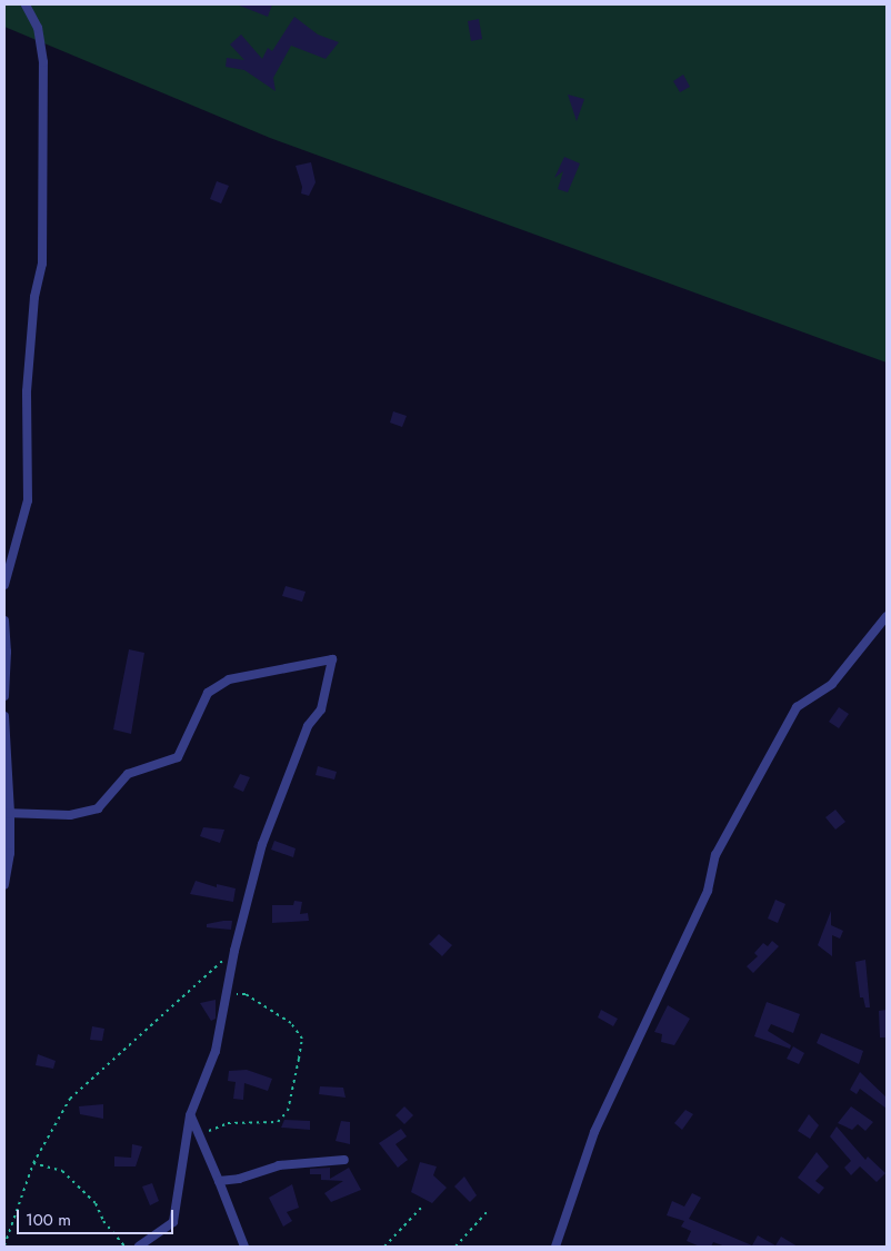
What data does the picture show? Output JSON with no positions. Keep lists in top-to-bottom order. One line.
{"scale_bar":"100 m"}
